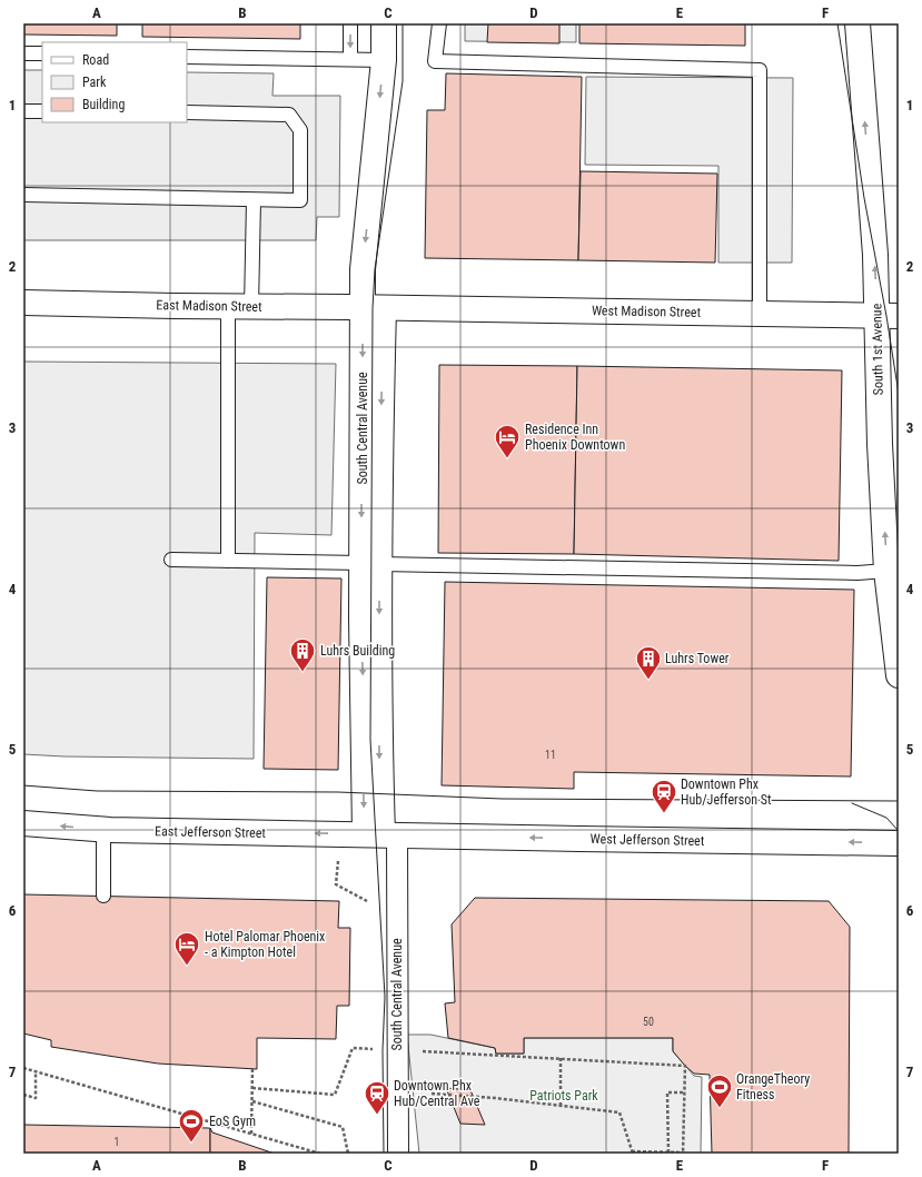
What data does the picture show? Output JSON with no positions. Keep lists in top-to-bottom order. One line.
{"streets":{"main road":["East Madison Street","West Madison Street","South 1st Avenue","East Jefferson Street","West Jefferson Street"],"street":["South Central Avenue"]},"crossings":[["East Madison Street","West Madison Street"],["West Madison Street","South 1st Avenue"],["South Central Avenue","East Jefferson Street"],["South Central Avenue","West Jefferson Street"],["East Jefferson Street","West Jefferson Street"]],"one_way":["South 1st Avenue","East Jefferson Street","West Jefferson Street"],"parks":["Patriots Park"],"places":{"hotel":["Residence Inn Phoenix Downtown","Hotel Palomar Phoenix - a Kimpton Hotel"],"building":["Luhrs Building","Luhrs Tower"],"station":["Downtown Phx Hub/Jefferson St","Downtown Phx Hub/Central Ave"],"sports":["OrangeTheory Fitness","EoS Gym"]},"house_numbers":["11","50","1"],"legend":["Road","Park","Building"],"grid":{"columns":["A","B","C","D","E","F"],"rows":["1","2","3","4","5","6","7"]}}
